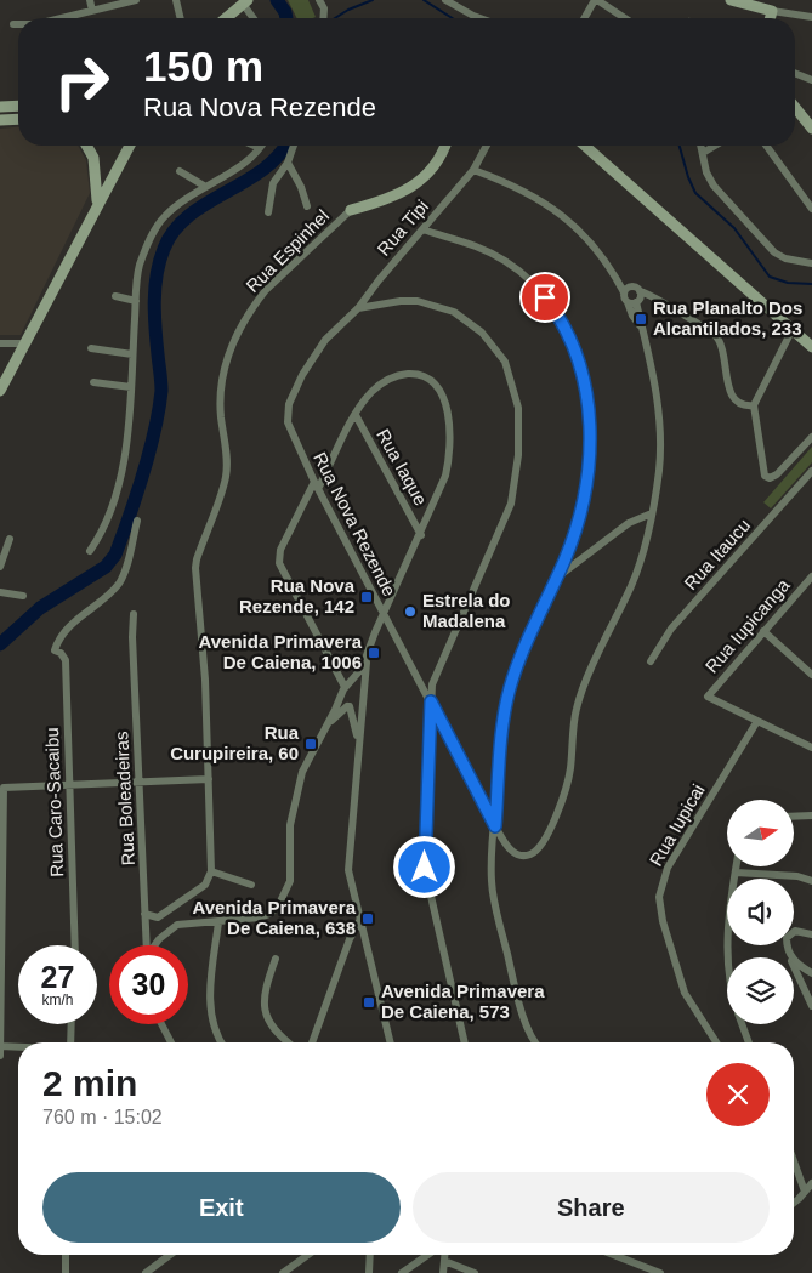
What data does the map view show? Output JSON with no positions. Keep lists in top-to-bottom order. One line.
{"streets":{"street":["Rua Tipi","Rua Espinhel","Rua Iaque","Rua Nova Rezende","Rua Itaucu","Rua Iupicanga","Rua Boleadeiras","Rua Caro-Sacaibu","Rua Iupicai"]},"crossings":[["Rua Tipi","Rua Nova Rezende"],["Rua Iupicanga","Rua Iupicai"]],"places":{"transit":["Rua Planalto Dos Alcantilados, 233","Rua Nova Rezende, 142","Avenida Primavera De Caiena, 1006","Rua Curupireira, 60","Avenida Primavera De Caiena, 638","Avenida Primavera De Caiena, 573"],"other":["Estrela do Madalena"]},"north":"right","page":{"turn":["150 m","Rua Nova Rezende"],"speed":"27 km/h","limit":"30","heading":["2 min","760 m · 15:02"],"buttons":["Exit","Share"]}}
